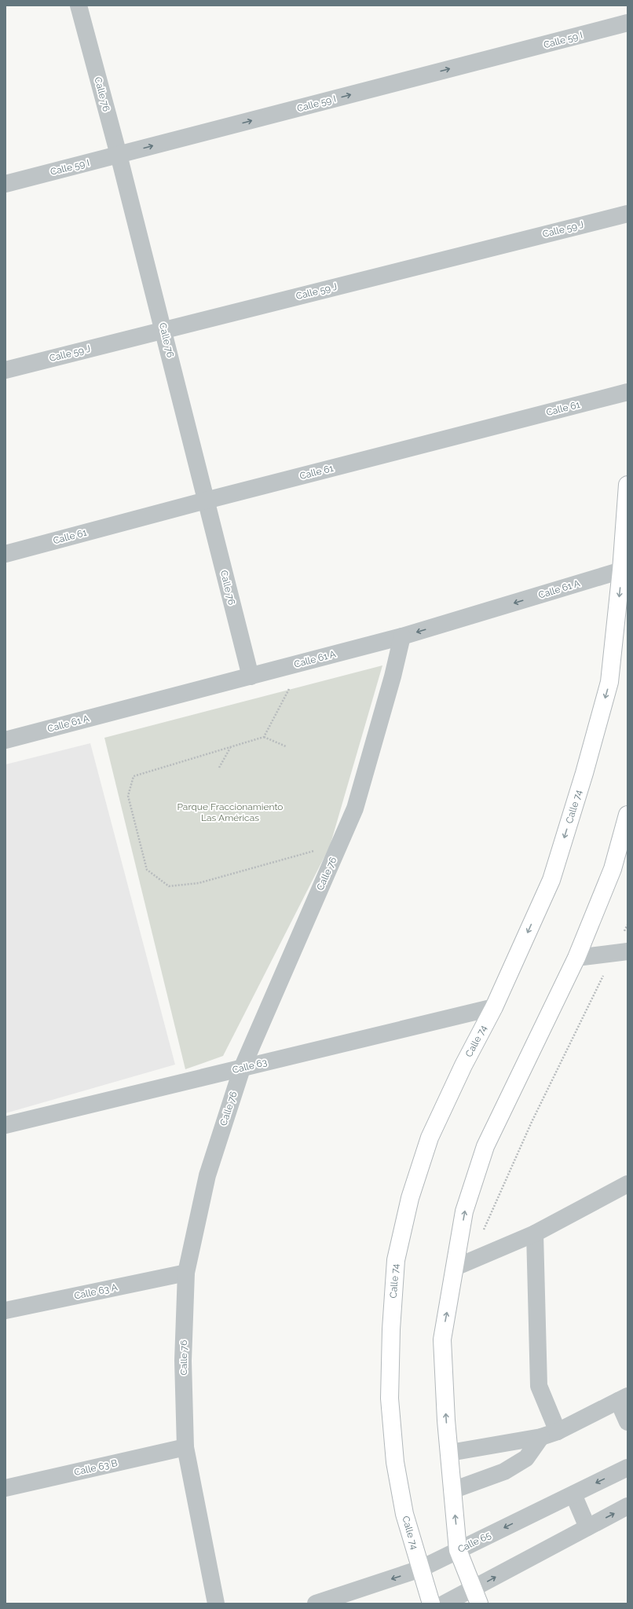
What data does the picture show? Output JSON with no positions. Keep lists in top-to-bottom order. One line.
{"streets":{"main road":["Calle 74"],"street":["Calle 59 I","Calle 76","Calle 59 J","Calle 61","Calle 61 A","Calle 63","Calle 63 A","Calle 63 B","Calle 65"]},"crossings":[["Calle 59 I","Calle 76"],["Calle 76","Calle 59 J"],["Calle 76","Calle 61"],["Calle 76","Calle 61 A"],["Calle 76","Calle 63"],["Calle 76","Calle 63 A"],["Calle 76","Calle 63 B"],["Calle 61 A","Calle 74"],["Calle 74","Calle 63"],["Calle 74","Calle 65"]],"one_way":["Calle 59 I","Calle 61 A"],"parks":["Parque Fraccionamiento Las Américas"]}
